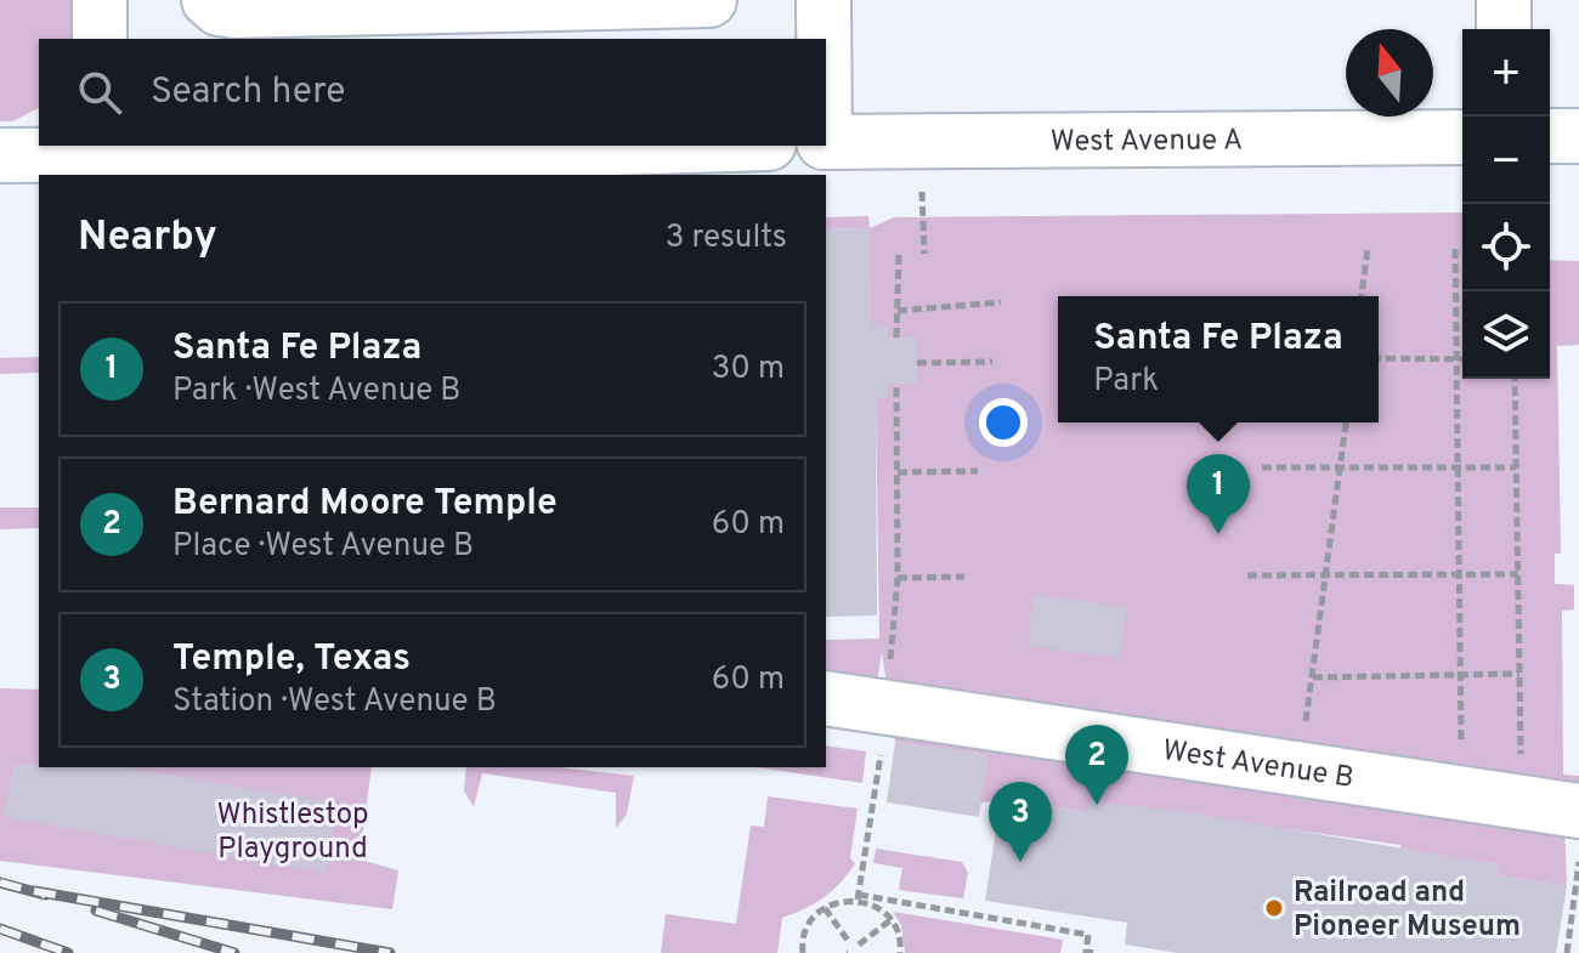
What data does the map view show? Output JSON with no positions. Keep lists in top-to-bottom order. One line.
{"streets":{"street":["West Avenue A","West Avenue B"]},"parks":["Whistlestop Playground"],"places":["Railroad and Pioneer Museum"],"north":"top","page":{"map_buttons":["+","−"],"search":"Search here","heading":["Nearby","3 results"],"popup":["Santa Fe Plaza","Park"],"list":[{"mark":"1","name":"Santa Fe Plaza","note":"Park · West Avenue B","value":"30 m"},{"mark":"2","name":"Bernard Moore Temple","note":"Place · West Avenue B","value":"60 m"},{"mark":"3","name":"Temple, Texas","note":"Station · West Avenue B","value":"60 m"}],"pins":["1","2","3"]}}
